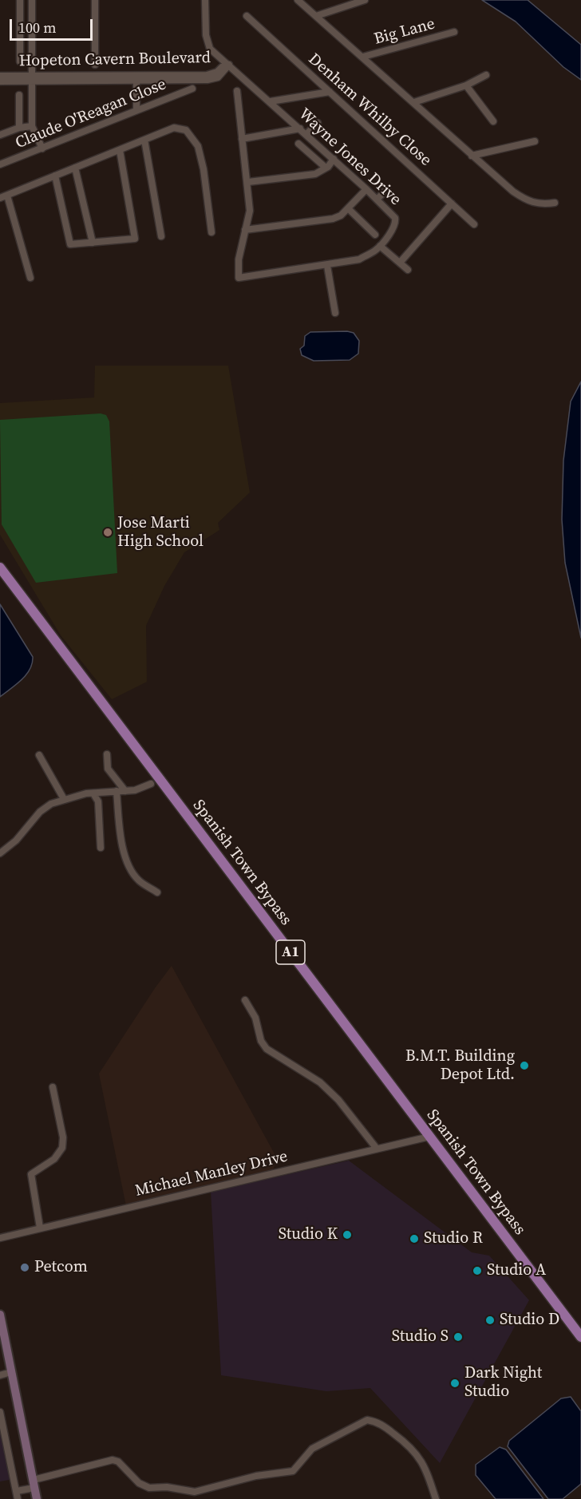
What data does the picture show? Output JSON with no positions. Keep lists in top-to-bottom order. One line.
{"streets":{"main road":["Spanish Town Bypass","A1"],"street":["Big Lane","Hopeton Cavern Boulevard","Denham Whilby Close","Claude O'Reagan Close","Wayne Jones Drive","Michael Manley Drive"]},"crossings":[["Hopeton Cavern Boulevard","Wayne Jones Drive"],["Spanish Town Bypass","Michael Manley Drive"]],"places":["Jose Marti High School","B.M.T. Building Depot Ltd.","Studio K","Studio R","Petcom","Studio A","Studio D","Studio S","Dark Night Studio"],"scale_bar":"100 m"}
